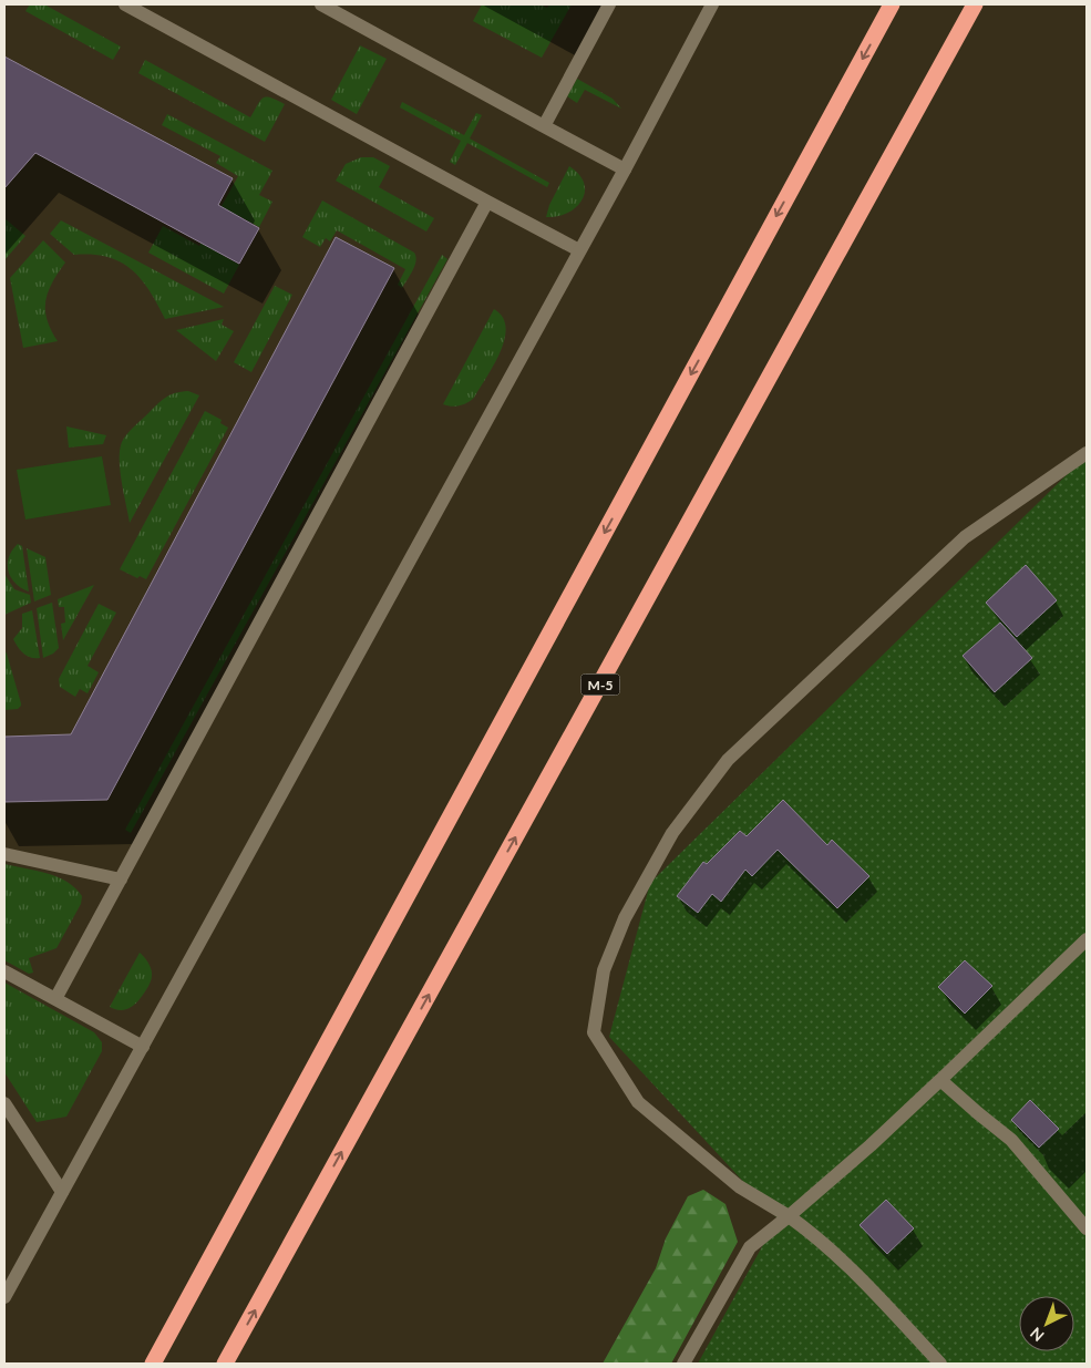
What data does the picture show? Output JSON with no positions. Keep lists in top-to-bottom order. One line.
{"streets":{"highway":["М-5"]},"north":"bottom left"}
